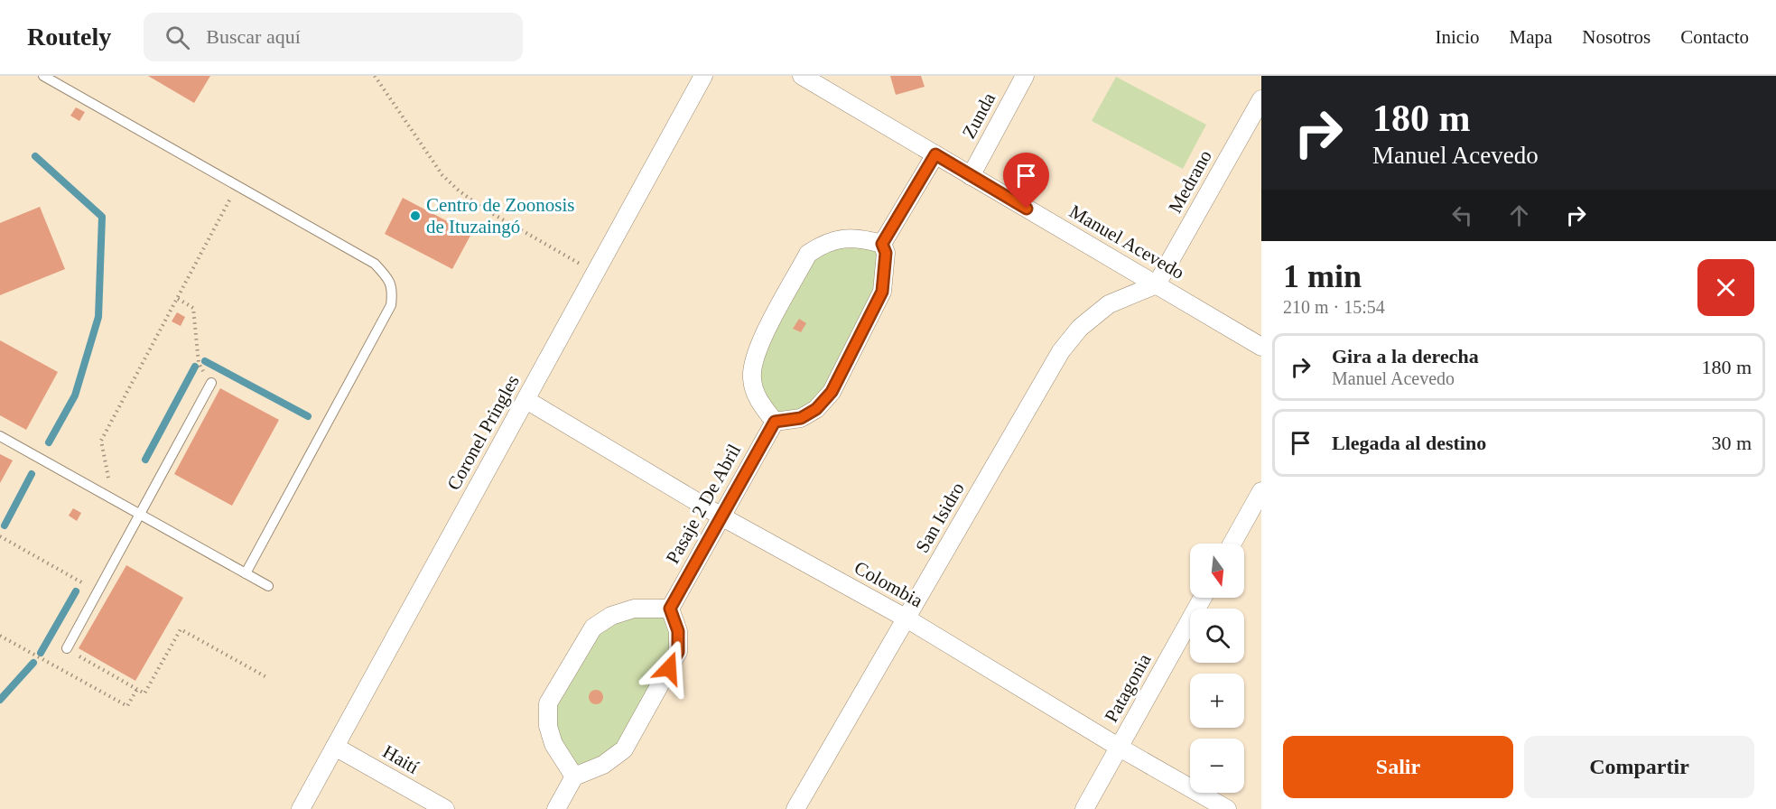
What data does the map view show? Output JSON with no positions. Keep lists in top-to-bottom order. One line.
{"streets":{"street":["Zunda","Medrano","Manuel Acevedo","Coronel Pringles","Pasaje 2 De Abril","San Isidro","Colombia","Patagonia","Haití"]},"crossings":[["Zunda","Manuel Acevedo"],["Medrano","Manuel Acevedo"],["Medrano","San Isidro"],["Manuel Acevedo","San Isidro"],["Coronel Pringles","Colombia"],["Coronel Pringles","Haití"],["Pasaje 2 De Abril","Colombia"],["San Isidro","Colombia"],["Colombia","Patagonia"]],"places":["Centro de Zoonosis de Ituzaingó"],"north":"bottom","page":{"header":"Routely","search":"Buscar aquí","nav":["Inicio","Mapa","Nosotros","Contacto"],"turn":["180 m","Manuel Acevedo"],"heading":["1 min","210 m · 15:54"],"list":[{"name":"Gira a la derecha","note":"Manuel Acevedo","value":"180 m"},{"name":"Llegada al destino","value":"30 m"}],"map_buttons":["+","−"],"buttons":["Salir","Compartir"]}}
